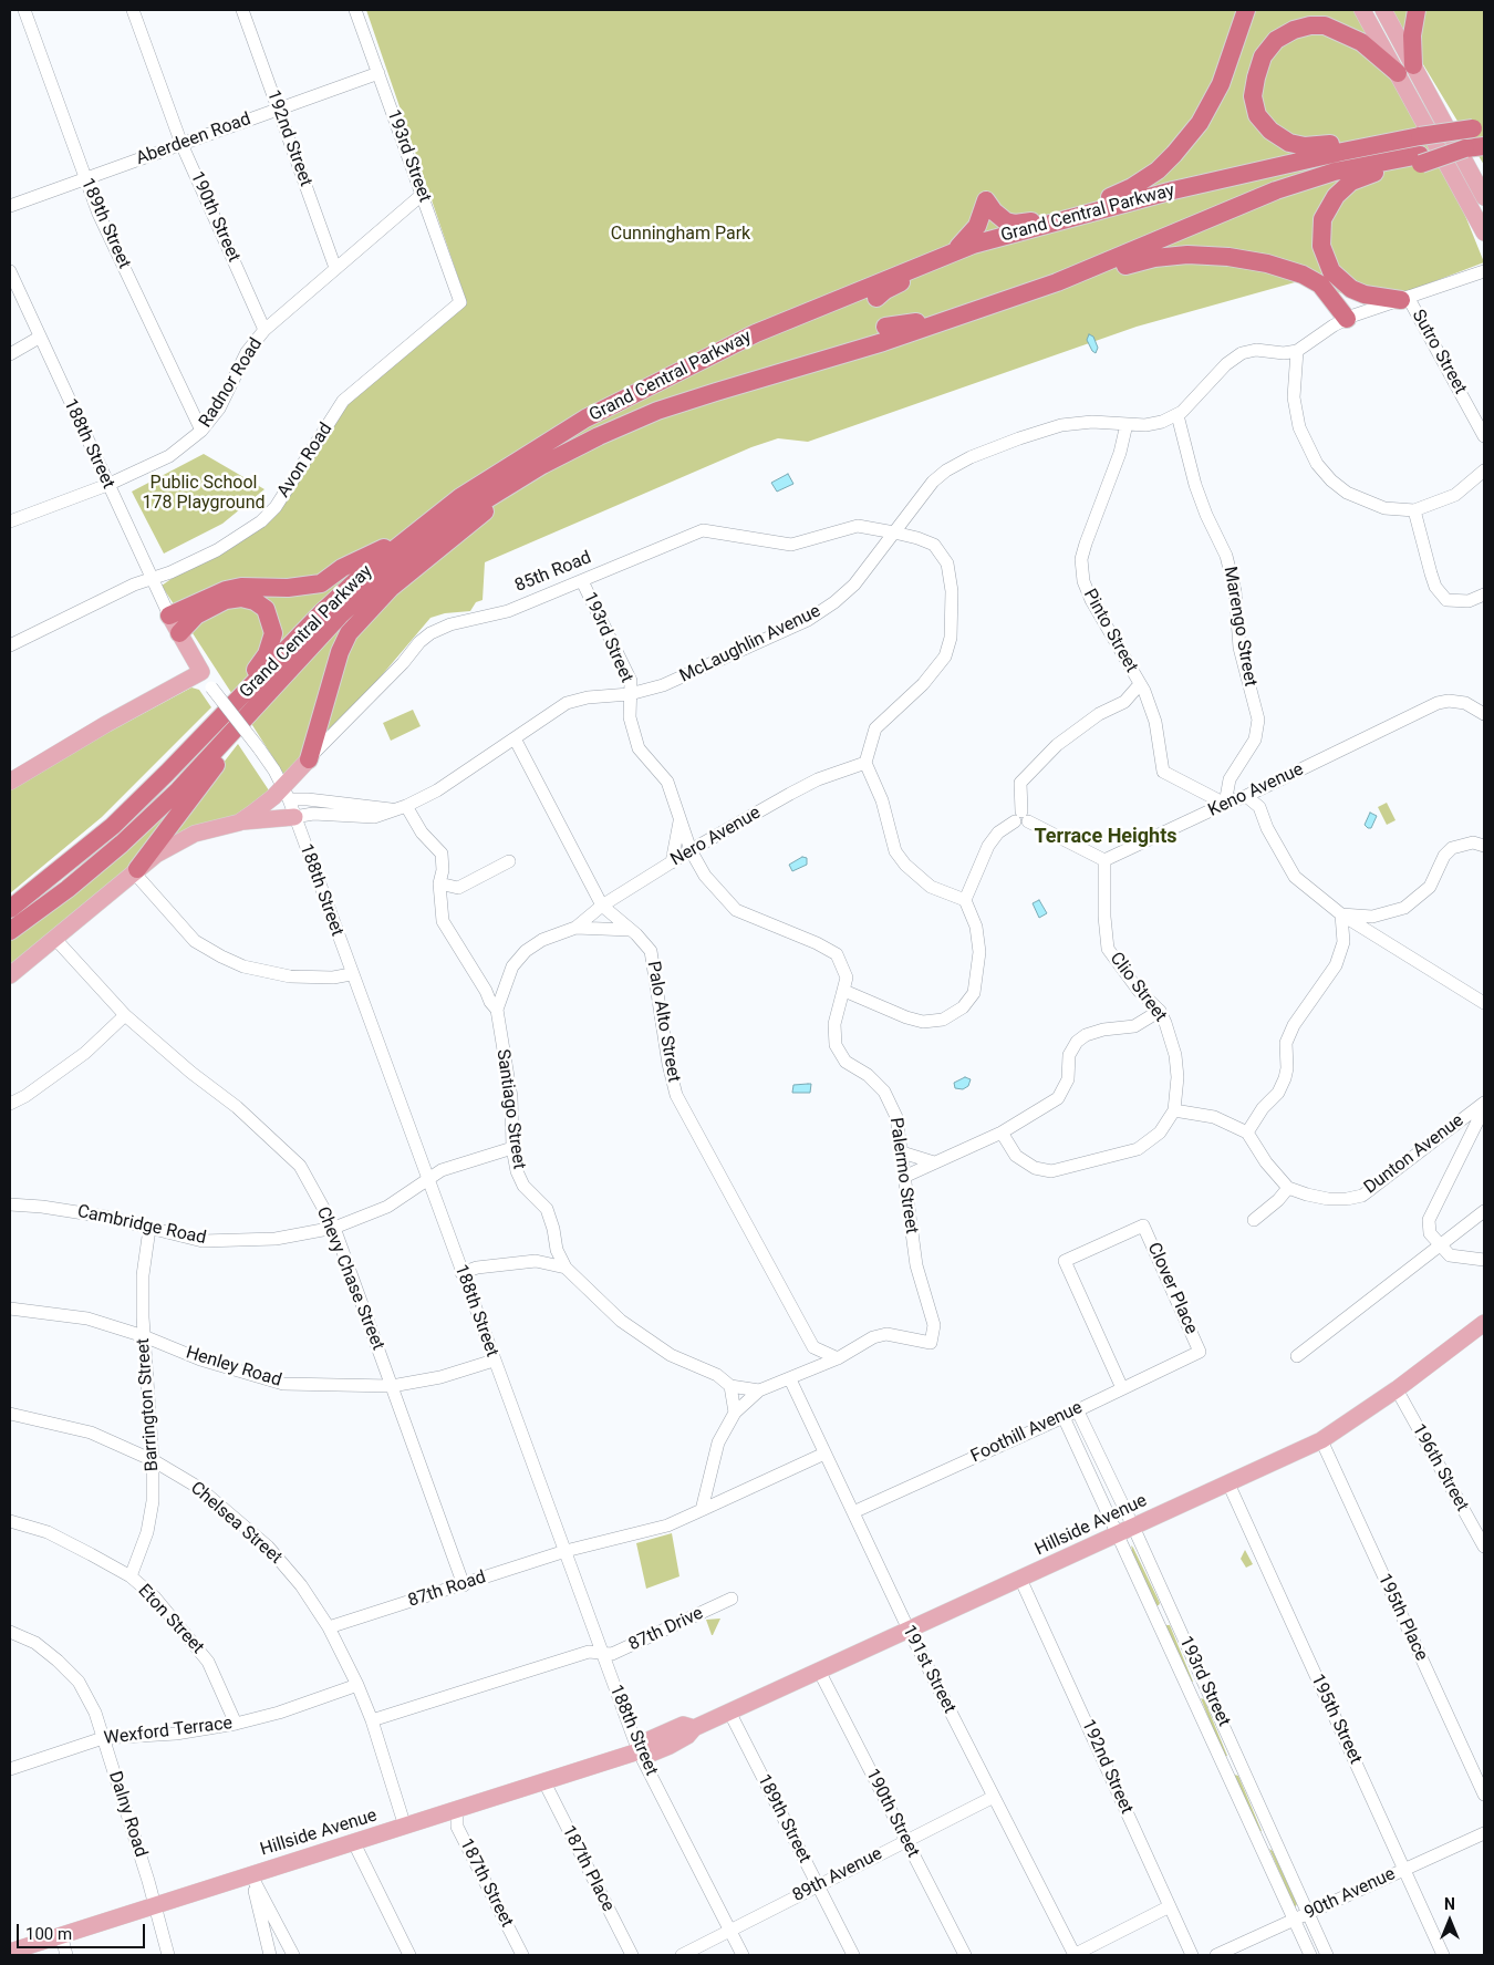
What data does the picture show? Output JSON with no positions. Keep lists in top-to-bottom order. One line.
{"streets":{"highway":["Grand Central Parkway"],"main road":["85th Road","Hillside Avenue"],"street":["192nd Street","Aberdeen Road","193rd Street","190th Street","189th Street","Sutro Street","Radnor Road","188th Street","Avon Road","Marengo Street","Pinto Street","McLaughlin Avenue","Keno Avenue","Nero Avenue","Clio Street","Palo Alto Street","Santiago Street","Dunton Avenue","Palermo Street","Cambridge Road","Chevy Chase Street","Clover Place","Henley Road","Barrington Street","Foothill Avenue","196th Street","Chelsea Street","87th Road","195th Place","Eton Street","87th Drive","191st Street","195th Street","Wexford Terrace","Dalny Road","187th Place","89th Avenue","187th Street","90th Avenue"]},"crossings":[["192nd Street","Aberdeen Road"],["192nd Street","Radnor Road"],["192nd Street","Hillside Avenue"],["Aberdeen Road","193rd Street"],["Aberdeen Road","190th Street"],["Aberdeen Road","189th Street"],["193rd Street","Radnor Road"],["193rd Street","Avon Road"],["193rd Street","85th Road"],["193rd Street","McLaughlin Avenue"],["193rd Street","Palermo Street"],["193rd Street","Foothill Avenue"],["193rd Street","Hillside Avenue"],["193rd Street","90th Avenue"],["190th Street","Radnor Road"],["190th Street","Hillside Avenue"],["190th Street","89th Avenue"],["189th Street","Radnor Road"],["189th Street","Hillside Avenue"],["189th Street","89th Avenue"],["Radnor Road","188th Street"],["188th Street","Avon Road"],["188th Street","85th Road"],["188th Street","McLaughlin Avenue"],["188th Street","Cambridge Road"],["188th Street","Henley Road"],["188th Street","Hillside Avenue"],["188th Street","87th Road"],["188th Street","87th Drive"],["188th Street","89th Avenue"],["85th Road","McLaughlin Avenue"],["85th Road","Nero Avenue"],["Marengo Street","Pinto Street"],["Marengo Street","McLaughlin Avenue"],["Marengo Street","Keno Avenue"],["Pinto Street","McLaughlin Avenue"],["Pinto Street","Keno Avenue"],["McLaughlin Avenue","Palo Alto Street"],["McLaughlin Avenue","Santiago Street"],["McLaughlin Avenue","Palermo Street"],["Keno Avenue","Clio Street"],["Nero Avenue","Palo Alto Street"],["Nero Avenue","Santiago Street"],["Nero Avenue","Palermo Street"],["Santiago Street","Cambridge Road"],["Cambridge Road","Chevy Chase Street"],["Cambridge Road","Barrington Street"],["Chevy Chase Street","Henley Road"],["Chevy Chase Street","87th Road"],["Clover Place","Foothill Avenue"],["Henley Road","Barrington Street"],["Barrington Street","Chelsea Street"],["Barrington Street","Eton Street"],["Foothill Avenue","191st Street"],["196th Street","Hillside Avenue"],["Chelsea Street","Hillside Avenue"],["Chelsea Street","87th Road"],["Chelsea Street","Wexford Terrace"],["Hillside Avenue","195th Place"],["Hillside Avenue","191st Street"],["Hillside Avenue","195th Street"],["Hillside Avenue","Dalny Road"],["Hillside Avenue","187th Place"],["Hillside Avenue","187th Street"],["87th Road","191st Street"],["Eton Street","Wexford Terrace"],["191st Street","89th Avenue"],["195th Street","90th Avenue"],["Wexford Terrace","Dalny Road"]],"districts":["Terrace Heights"],"parks":["Cunningham Park","Public School 178 Playground"],"scale_bar":"100 m","north":"top"}
